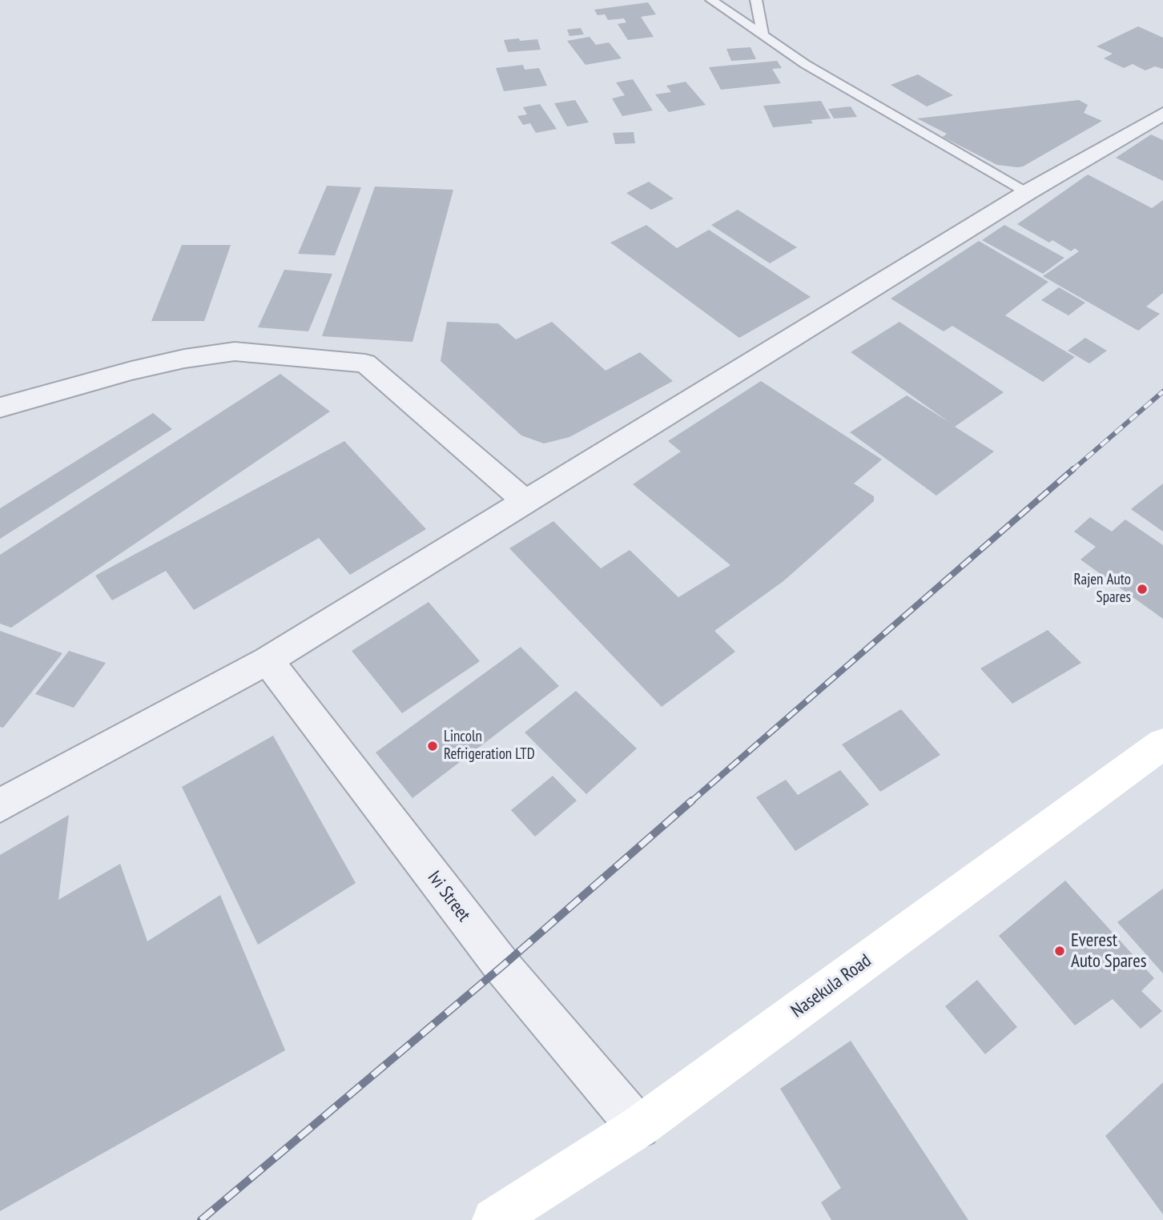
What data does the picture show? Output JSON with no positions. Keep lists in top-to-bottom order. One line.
{"streets":{"main road":["Nasekula Road"],"street":["Ivi Street"]},"crossings":[["Ivi Street","Nasekula Road"]],"places":["Rajen Auto Spares","Lincoln Refrigeration LTD","Everest Auto Spares"]}
